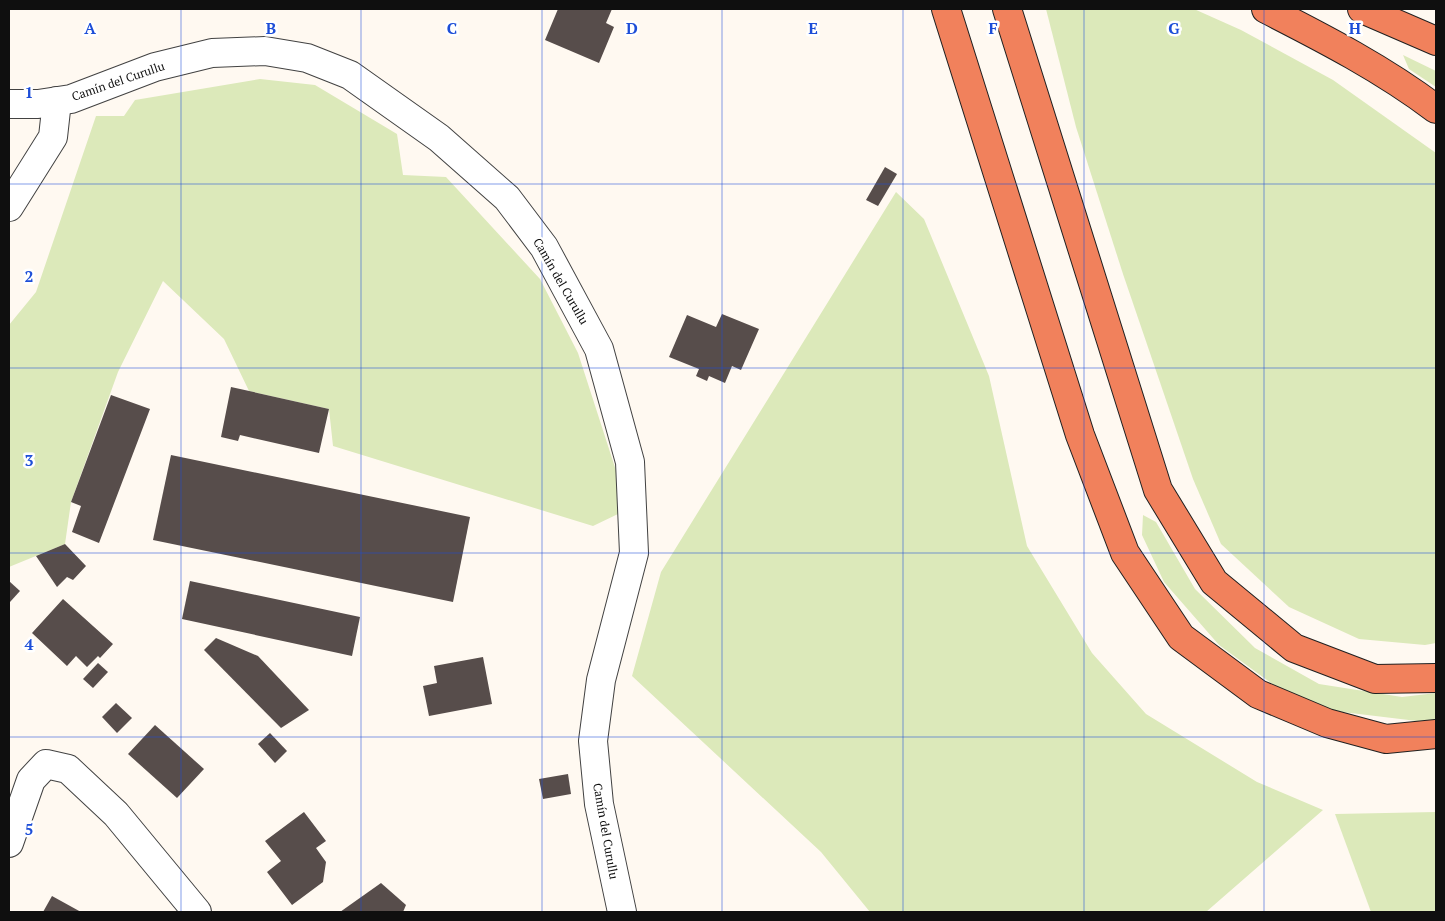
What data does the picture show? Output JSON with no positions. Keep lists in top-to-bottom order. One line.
{"streets":{"street":["Camín del Curullu"]},"grid":{"columns":["A","B","C","D","E","F","G","H"],"rows":["1","2","3","4","5"]}}
